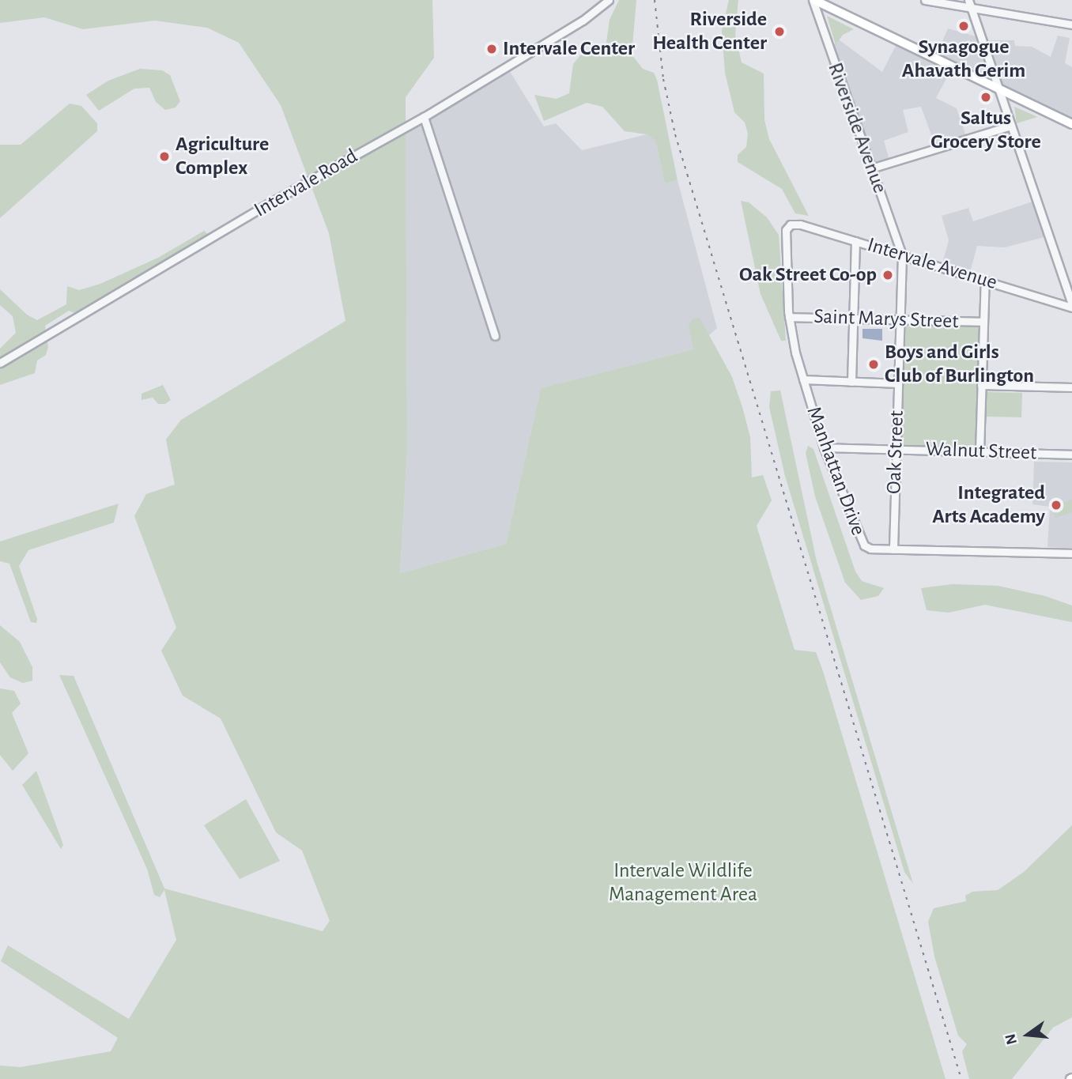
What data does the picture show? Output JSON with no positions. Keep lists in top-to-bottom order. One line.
{"streets":{"street":["Riverside Avenue","Intervale Road","Intervale Avenue","Saint Marys Street","Walnut Street","Oak Street","Manhattan Drive"]},"crossings":[["Riverside Avenue","Intervale Avenue"],["Riverside Avenue","Oak Street"],["Intervale Avenue","Oak Street"],["Intervale Avenue","Manhattan Drive"],["Saint Marys Street","Oak Street"],["Saint Marys Street","Manhattan Drive"],["Walnut Street","Oak Street"],["Walnut Street","Manhattan Drive"],["Oak Street","Manhattan Drive"]],"parks":["Intervale Wildlife Management Area"],"places":["Synagogue Ahavath Gerim","Riverside Health Center","Intervale Center","Saltus Grocery Store","Agriculture Complex","Oak Street Co-op","Boys and Girls Club of Burlington","Integrated Arts Academy"],"north":"left"}
